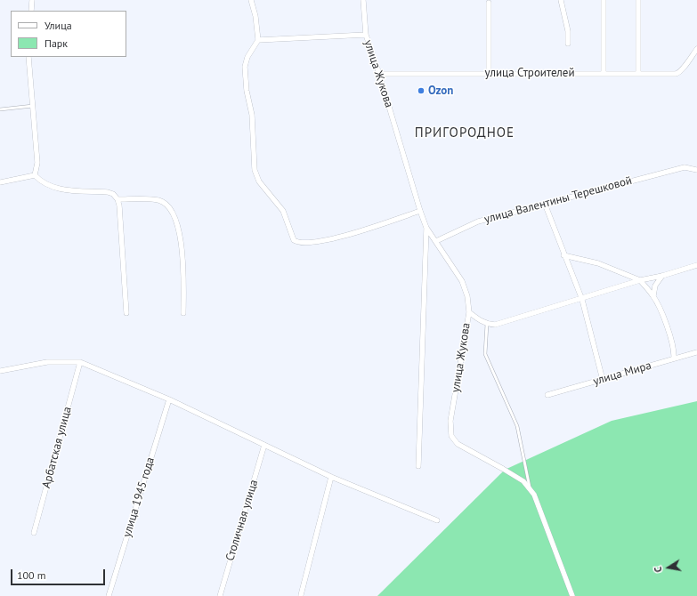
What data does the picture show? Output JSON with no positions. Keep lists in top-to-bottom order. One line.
{"streets":{"street":["улица Строителей","улица Жукова","улица Валентины Терешковой","улица Мира","Арбатская улица","улица 1945 года","Столичная улица"]},"crossings":[["улица Строителей","улица Жукова"],["улица Жукова","улица Валентины Терешковой"]],"districts":["ПРИГОРОДНОЕ"],"places":["Ozon"],"legend":["Улица","Парк"],"scale_bar":"100 m","north":"left"}
